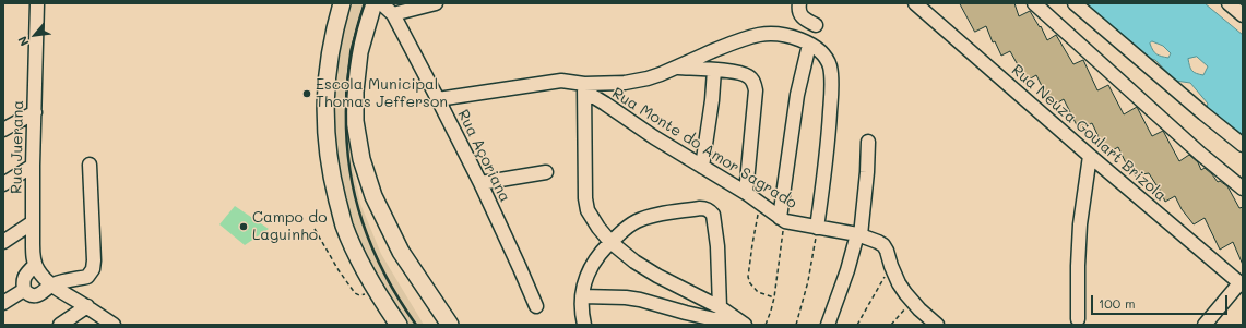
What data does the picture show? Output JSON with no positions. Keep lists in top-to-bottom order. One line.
{"streets":{"street":["Rua Neuza Goulart Brizola","Rua Juerana","Rua Monte do Amor Sagrado","Rua Açoriana"]},"places":["Escola Municipal Thomas Jefferson","Campo do Laguinho"],"scale_bar":"100 m","north":"bottom left"}
